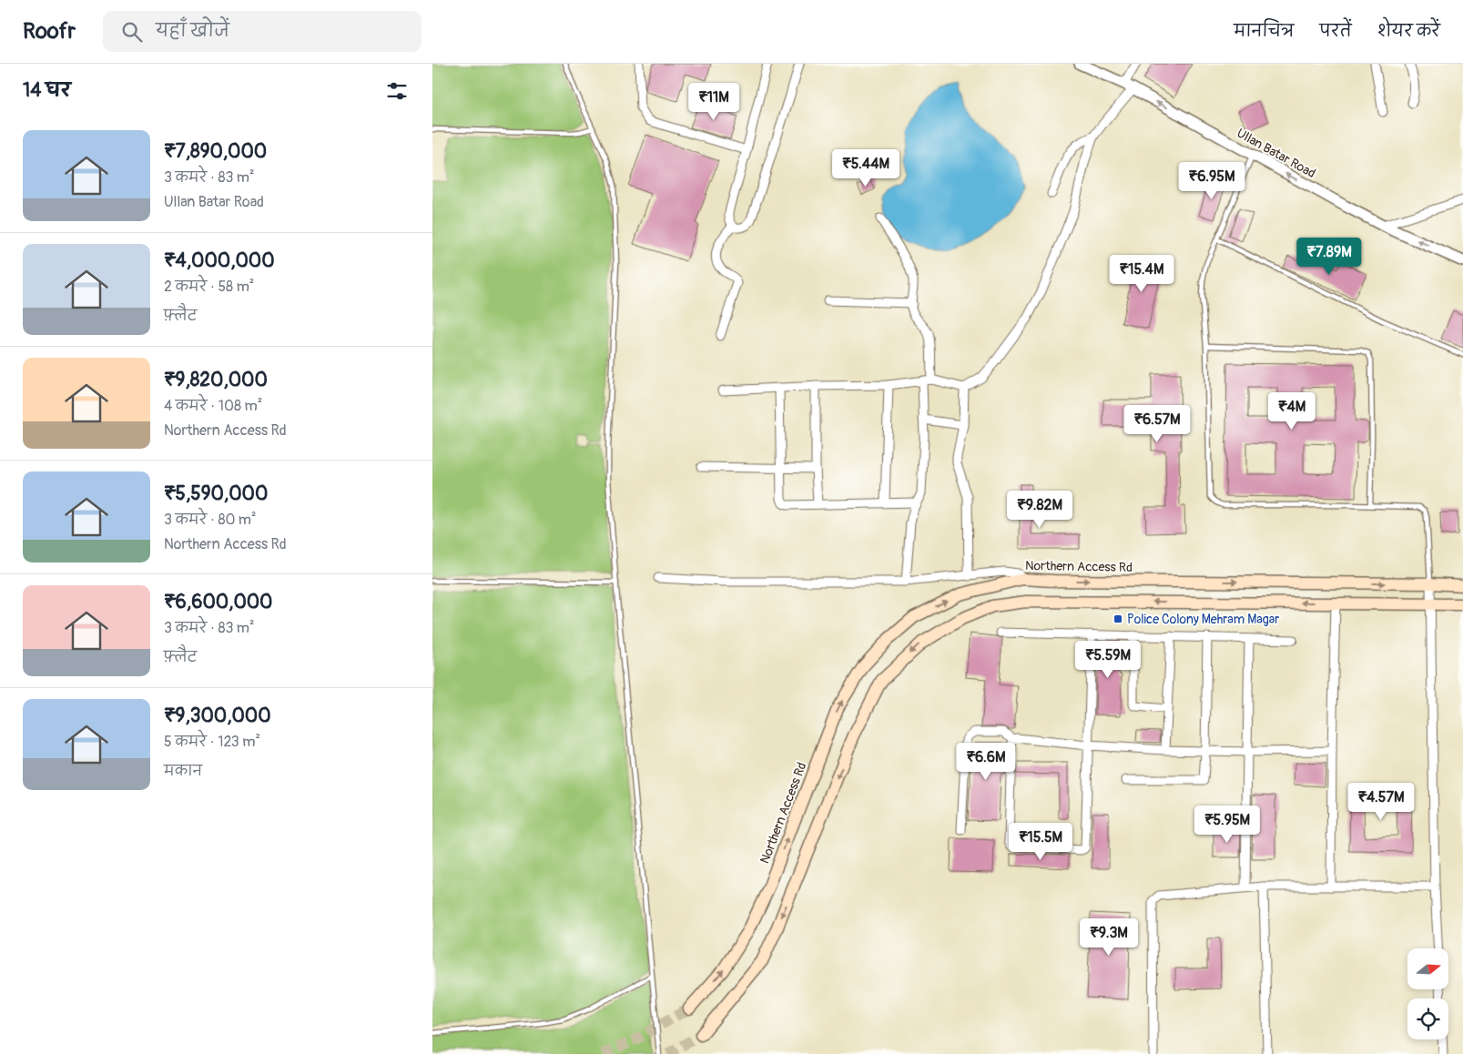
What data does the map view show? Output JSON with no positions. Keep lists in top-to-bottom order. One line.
{"streets":{"main road":["Northern Access Rd"],"street":["Ullan Batar Road"]},"one_way":["Ullan Batar Road","Northern Access Rd"],"places":{"transit":["Police Colony Mehram Magar"]},"north":"right","page":{"header":"Roofr","search":"यहाँ खोजें","nav":["मानचित्र","परतें","शेयर करें"],"heading":"14 घर","price":["₹11M","₹5.44M","₹6.95M","₹7.89M","₹15.4M","₹4M","₹6.57M","₹9.82M","₹5.59M","₹6.6M","₹4.57M","₹5.95M","₹15.5M","₹9.3M"],"list":[{"name":"₹7,890,000","note":"3 कमरे · 83 m² · Ullan Batar Road"},{"name":"₹4,000,000","note":"2 कमरे · 58 m² · फ़्लैट"},{"name":"₹9,820,000","note":"4 कमरे · 108 m² · Northern Access Rd"},{"name":"₹5,590,000","note":"3 कमरे · 80 m² · Northern Access Rd"},{"name":"₹6,600,000","note":"3 कमरे · 83 m² · फ़्लैट"},{"name":"₹9,300,000","note":"5 कमरे · 123 m² · मकान"}]}}
